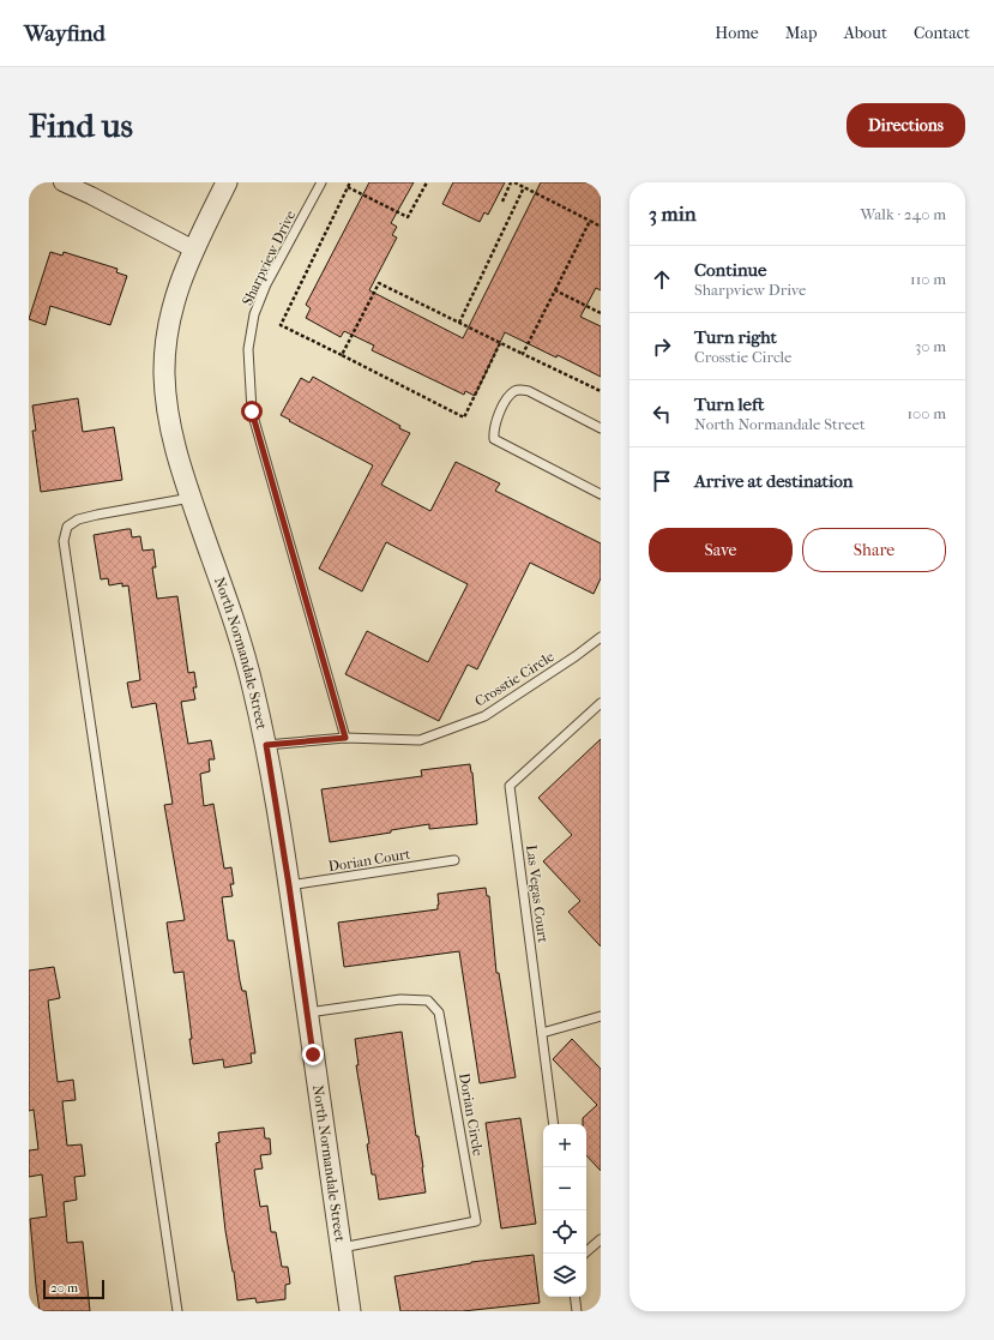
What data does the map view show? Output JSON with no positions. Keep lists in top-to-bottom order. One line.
{"streets":{"street":["North Normandale Street"],"lane":["Sharpview Drive","Crosstie Circle","Dorian Court","Las Vegas Court","Dorian Circle"]},"crossings":[["Sharpview Drive","Crosstie Circle"],["North Normandale Street","Crosstie Circle"],["North Normandale Street","Dorian Court"],["North Normandale Street","Dorian Circle"]],"scale_bar":"20 m","page":{"header":"Wayfind","nav":["Home","Map","About","Contact"],"buttons":["Directions",["Save","Share"]],"title":"Find us","heading":["3 min","Walk · 240 m"],"list":[["Continue","Sharpview Drive","110 m"],["Turn right","Crosstie Circle","30 m"],["Turn left","North Normandale Street","100 m"],"Arrive at destination"],"map_buttons":["+","−"],"scale":"20 m"}}
